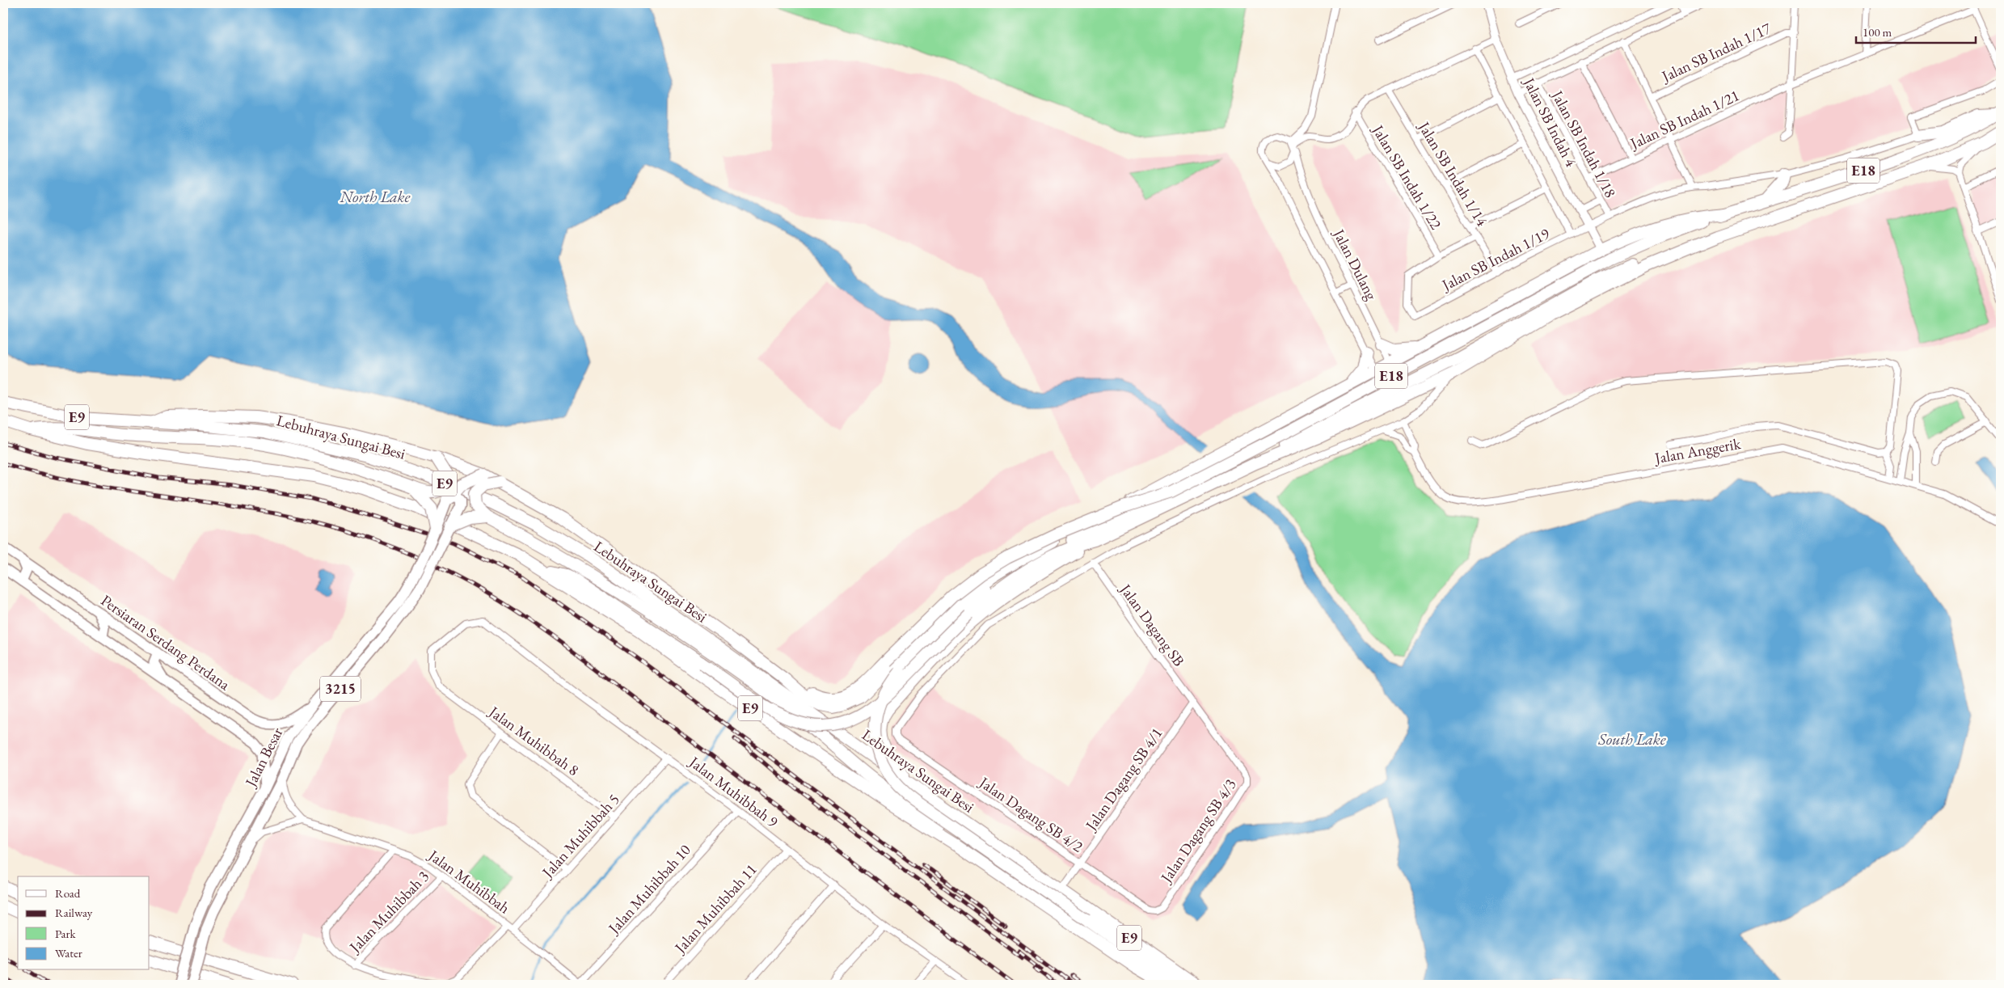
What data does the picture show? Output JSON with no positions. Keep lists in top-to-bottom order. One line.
{"streets":{"highway":["E18","E9","Lebuhraya Sungai Besi"],"main road":["Persiaran Serdang Perdana","3215","Jalan Besar"],"street":["Jalan SB Indah 1/17","Jalan SB Indah 1/21","Jalan SB Indah 4","Jalan SB Indah 1/18","Jalan SB Indah 1/14","Jalan SB Indah 1/22","Jalan SB Indah 1/19","Jalan Dulang","Jalan Anggerik","Jalan Dagang SB","Jalan Muhibbah 8","Jalan Dagang SB 4/1","Jalan Muhibbah 9","Jalan Dagang SB 4/2","Jalan Dagang SB 4/3","Jalan Muhibbah 5","Jalan Muhibbah","Jalan Muhibbah 10","Jalan Muhibbah 11","Jalan Muhibbah 3"]},"crossings":[["Jalan SB Indah 1/21","Jalan SB Indah 1/18"],["Jalan SB Indah 4","Jalan SB Indah 1/19"],["Jalan SB Indah 1/18","Jalan SB Indah 1/19"],["Jalan SB Indah 1/14","Jalan SB Indah 1/19"],["Jalan SB Indah 1/22","Jalan SB Indah 1/19"],["Lebuhraya Sungai Besi","Jalan Dagang SB 4/1"],["Jalan Dagang SB","Jalan Dagang SB 4/1"],["Jalan Dagang SB","Jalan Dagang SB 4/2"],["Jalan Dagang SB","Jalan Dagang SB 4/3"],["Persiaran Serdang Perdana","Jalan Besar"],["Jalan Muhibbah 8","Jalan Muhibbah 9"],["Jalan Muhibbah 8","Jalan Muhibbah 5"],["Jalan Besar","Jalan Muhibbah"],["Jalan Dagang SB 4/1","Jalan Dagang SB 4/2"],["Jalan Dagang SB 4/1","Jalan Dagang SB 4/3"],["Jalan Muhibbah 9","Jalan Muhibbah 5"],["Jalan Muhibbah 9","Jalan Muhibbah 10"],["Jalan Muhibbah 9","Jalan Muhibbah 11"],["Jalan Dagang SB 4/2","Jalan Dagang SB 4/3"],["Jalan Muhibbah 5","Jalan Muhibbah"],["Jalan Muhibbah","Jalan Muhibbah 10"],["Jalan Muhibbah","Jalan Muhibbah 3"]],"water":["North Lake","South Lake"],"legend":["Road","Railway","Park","Water"],"scale_bar":"100 m"}
